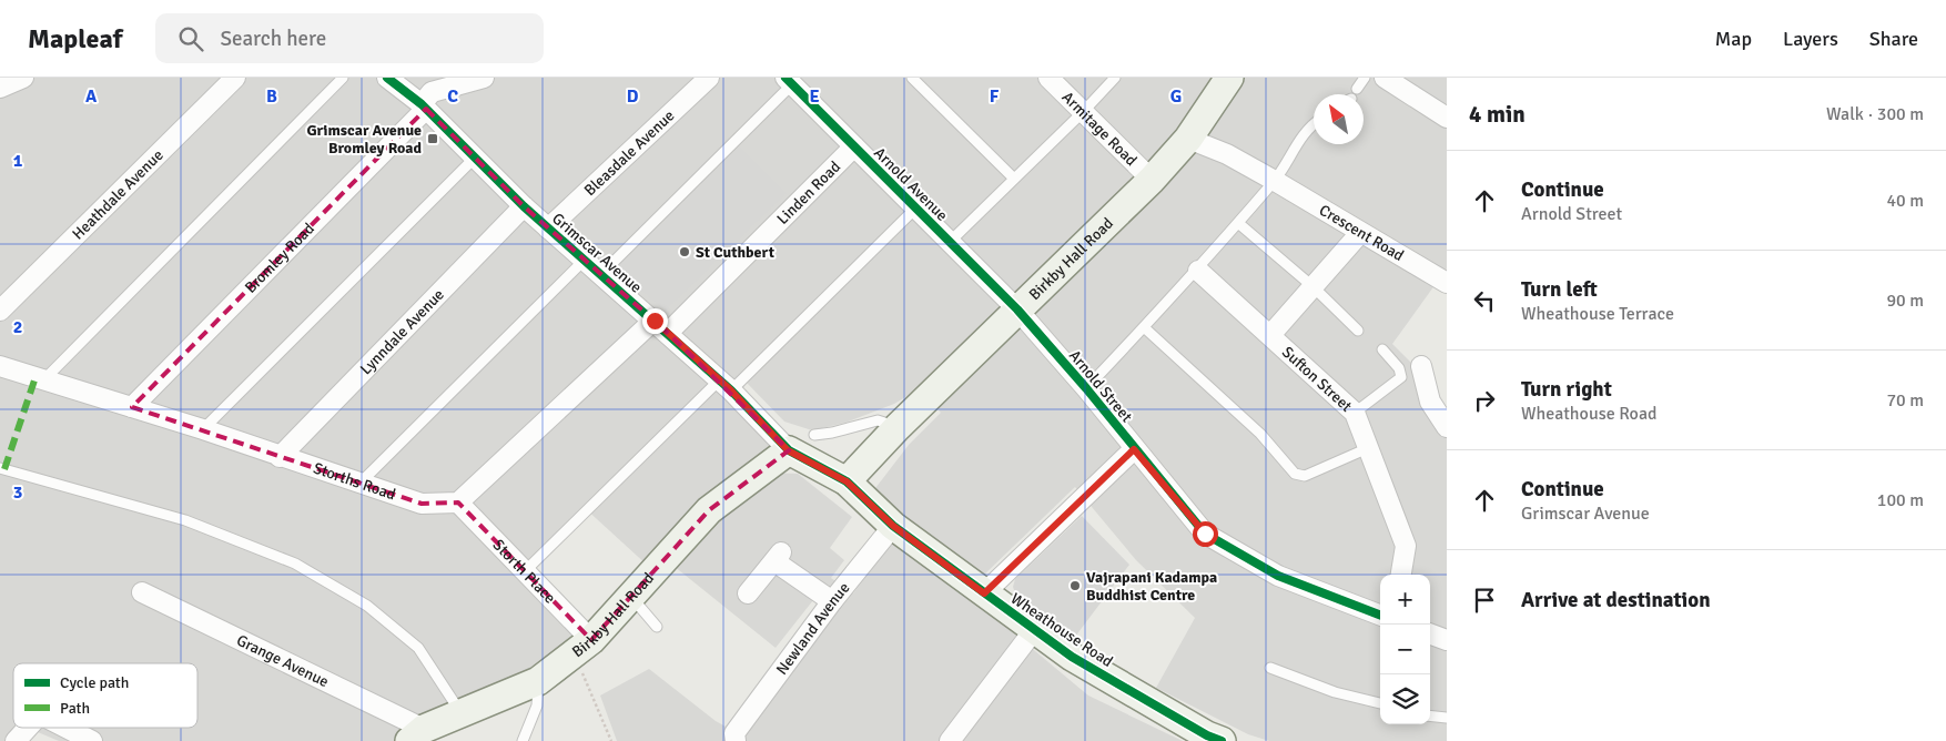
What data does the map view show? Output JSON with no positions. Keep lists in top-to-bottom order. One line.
{"streets":{"street":["Armitage Road","Bleasdale Avenue","Arnold Avenue","Linden Road","Heathdale Avenue","Crescent Road","Grimscar Avenue","Bromley Road","Birkby Hall Road","Lynndale Avenue","Sufton Street","Arnold Street","Storths Road","Storth Place","Newland Avenue","Wheathouse Road","Grange Avenue"]},"crossings":[["Armitage Road","Birkby Hall Road"],["Bleasdale Avenue","Grimscar Avenue"],["Arnold Avenue","Linden Road"],["Arnold Avenue","Birkby Hall Road"],["Arnold Avenue","Arnold Street"],["Linden Road","Grimscar Avenue"],["Crescent Road","Birkby Hall Road"],["Grimscar Avenue","Bromley Road"],["Grimscar Avenue","Birkby Hall Road"],["Grimscar Avenue","Lynndale Avenue"],["Grimscar Avenue","Wheathouse Road"],["Bromley Road","Storths Road"],["Birkby Hall Road","Arnold Street"],["Birkby Hall Road","Storth Place"],["Birkby Hall Road","Wheathouse Road"],["Birkby Hall Road","Grange Avenue"],["Lynndale Avenue","Storths Road"],["Storths Road","Storth Place"],["Newland Avenue","Wheathouse Road"]],"places":{"transit":["Grimscar Avenue Bromley Road"],"other":["St Cuthbert","Vajrapani Kadampa Buddhist Centre"]},"legend":["Cycle path","Path"],"north":"top left","page":{"header":"Mapleaf","search":"Search here","nav":["Map","Layers","Share"],"heading":["4 min","Walk · 300 m"],"list":[["Continue","Arnold Street","40 m"],["Turn left","Wheathouse Terrace","90 m"],["Turn right","Wheathouse Road","70 m"],["Continue","Grimscar Avenue","100 m"],"Arrive at destination"],"map_buttons":["+","−"]},"grid":{"columns":["A","B","C","D","E","F","G"],"rows":["1","2","3"]}}
